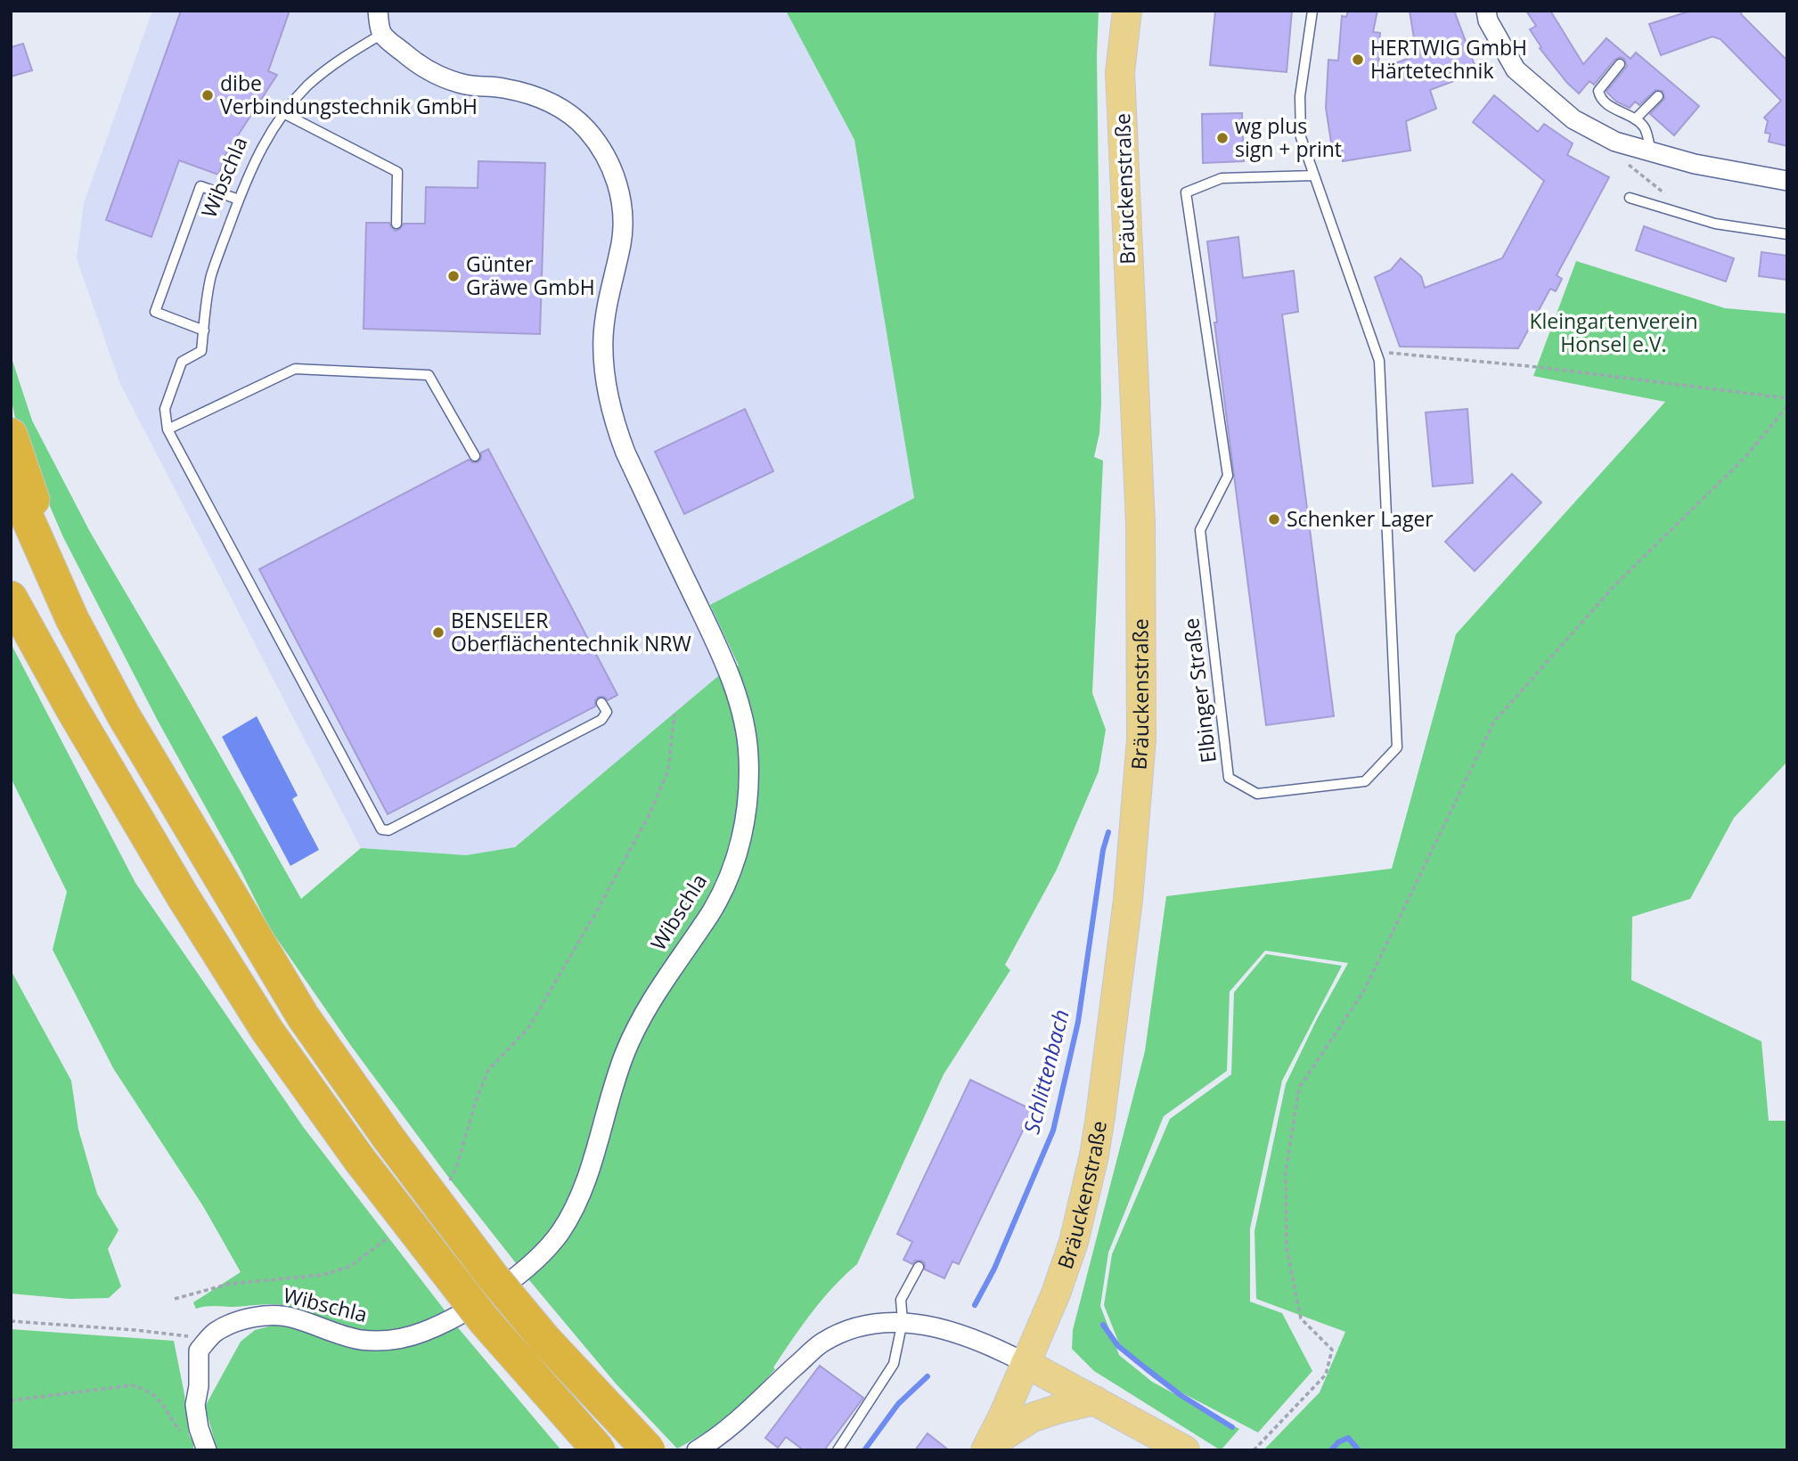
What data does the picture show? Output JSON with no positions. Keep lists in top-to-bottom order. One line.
{"streets":{"main road":["Bräuckenstraße"],"street":["Wibschla"],"lane":["Elbinger Straße"]},"water":["Schlittenbach"],"parks":["Kleingartenverein Honsel e.V."],"places":["HERTWIG GmbH Härtetechnik","dibe Verbindungstechnik GmbH","wg plus sign + print","Günter Gräwe GmbH","Schenker Lager","BENSELER Oberflächentechnik NRW"]}
